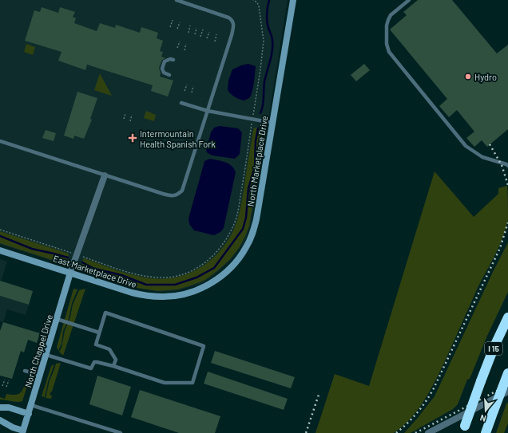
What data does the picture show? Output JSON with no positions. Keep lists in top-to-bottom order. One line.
{"streets":{"highway":["I 15"],"street":["North Marketplace Drive","East Marketplace Drive","North Chappel Drive"]},"crossings":[["North Marketplace Drive","East Marketplace Drive"],["East Marketplace Drive","North Chappel Drive"]],"places":{"other":["Hydro"],"health":["Intermountain Health Spanish Fork"]},"north":"bottom"}
